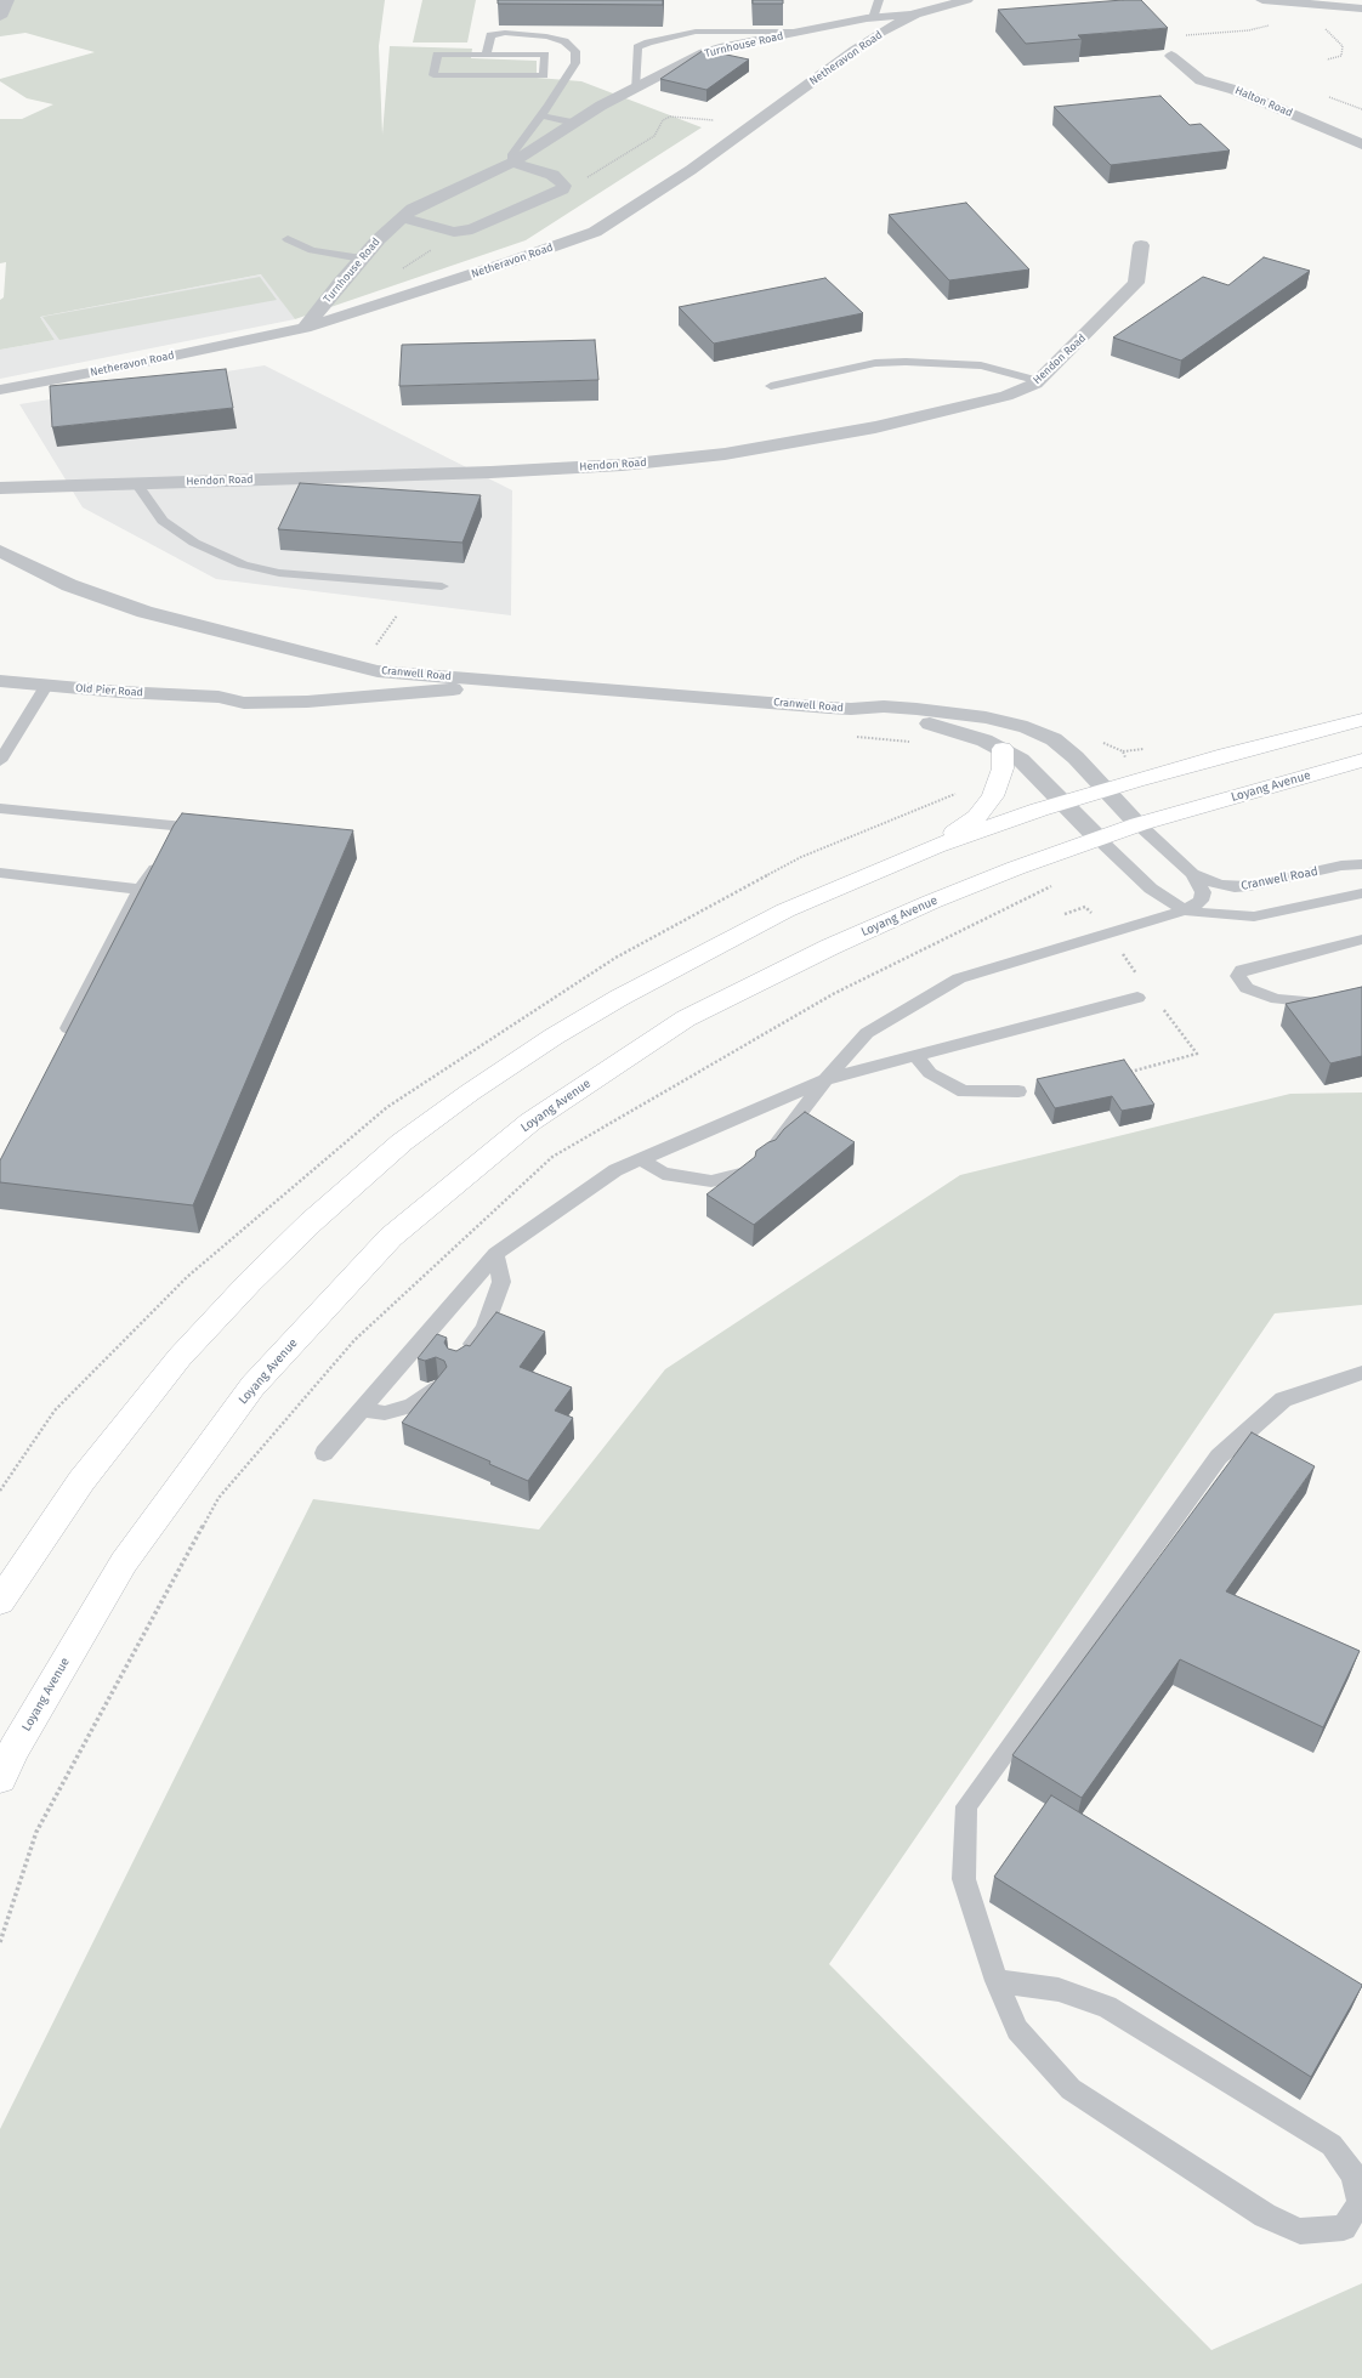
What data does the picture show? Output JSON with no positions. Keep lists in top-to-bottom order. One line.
{"streets":{"main road":["Loyang Avenue"],"street":["Turnhouse Road","Netheravon Road","Halton Road","Hendon Road","Cranwell Road","Old Pier Road"]},"crossings":[["Turnhouse Road","Netheravon Road"],["Cranwell Road","Old Pier Road"],["Cranwell Road","Loyang Avenue"]]}
